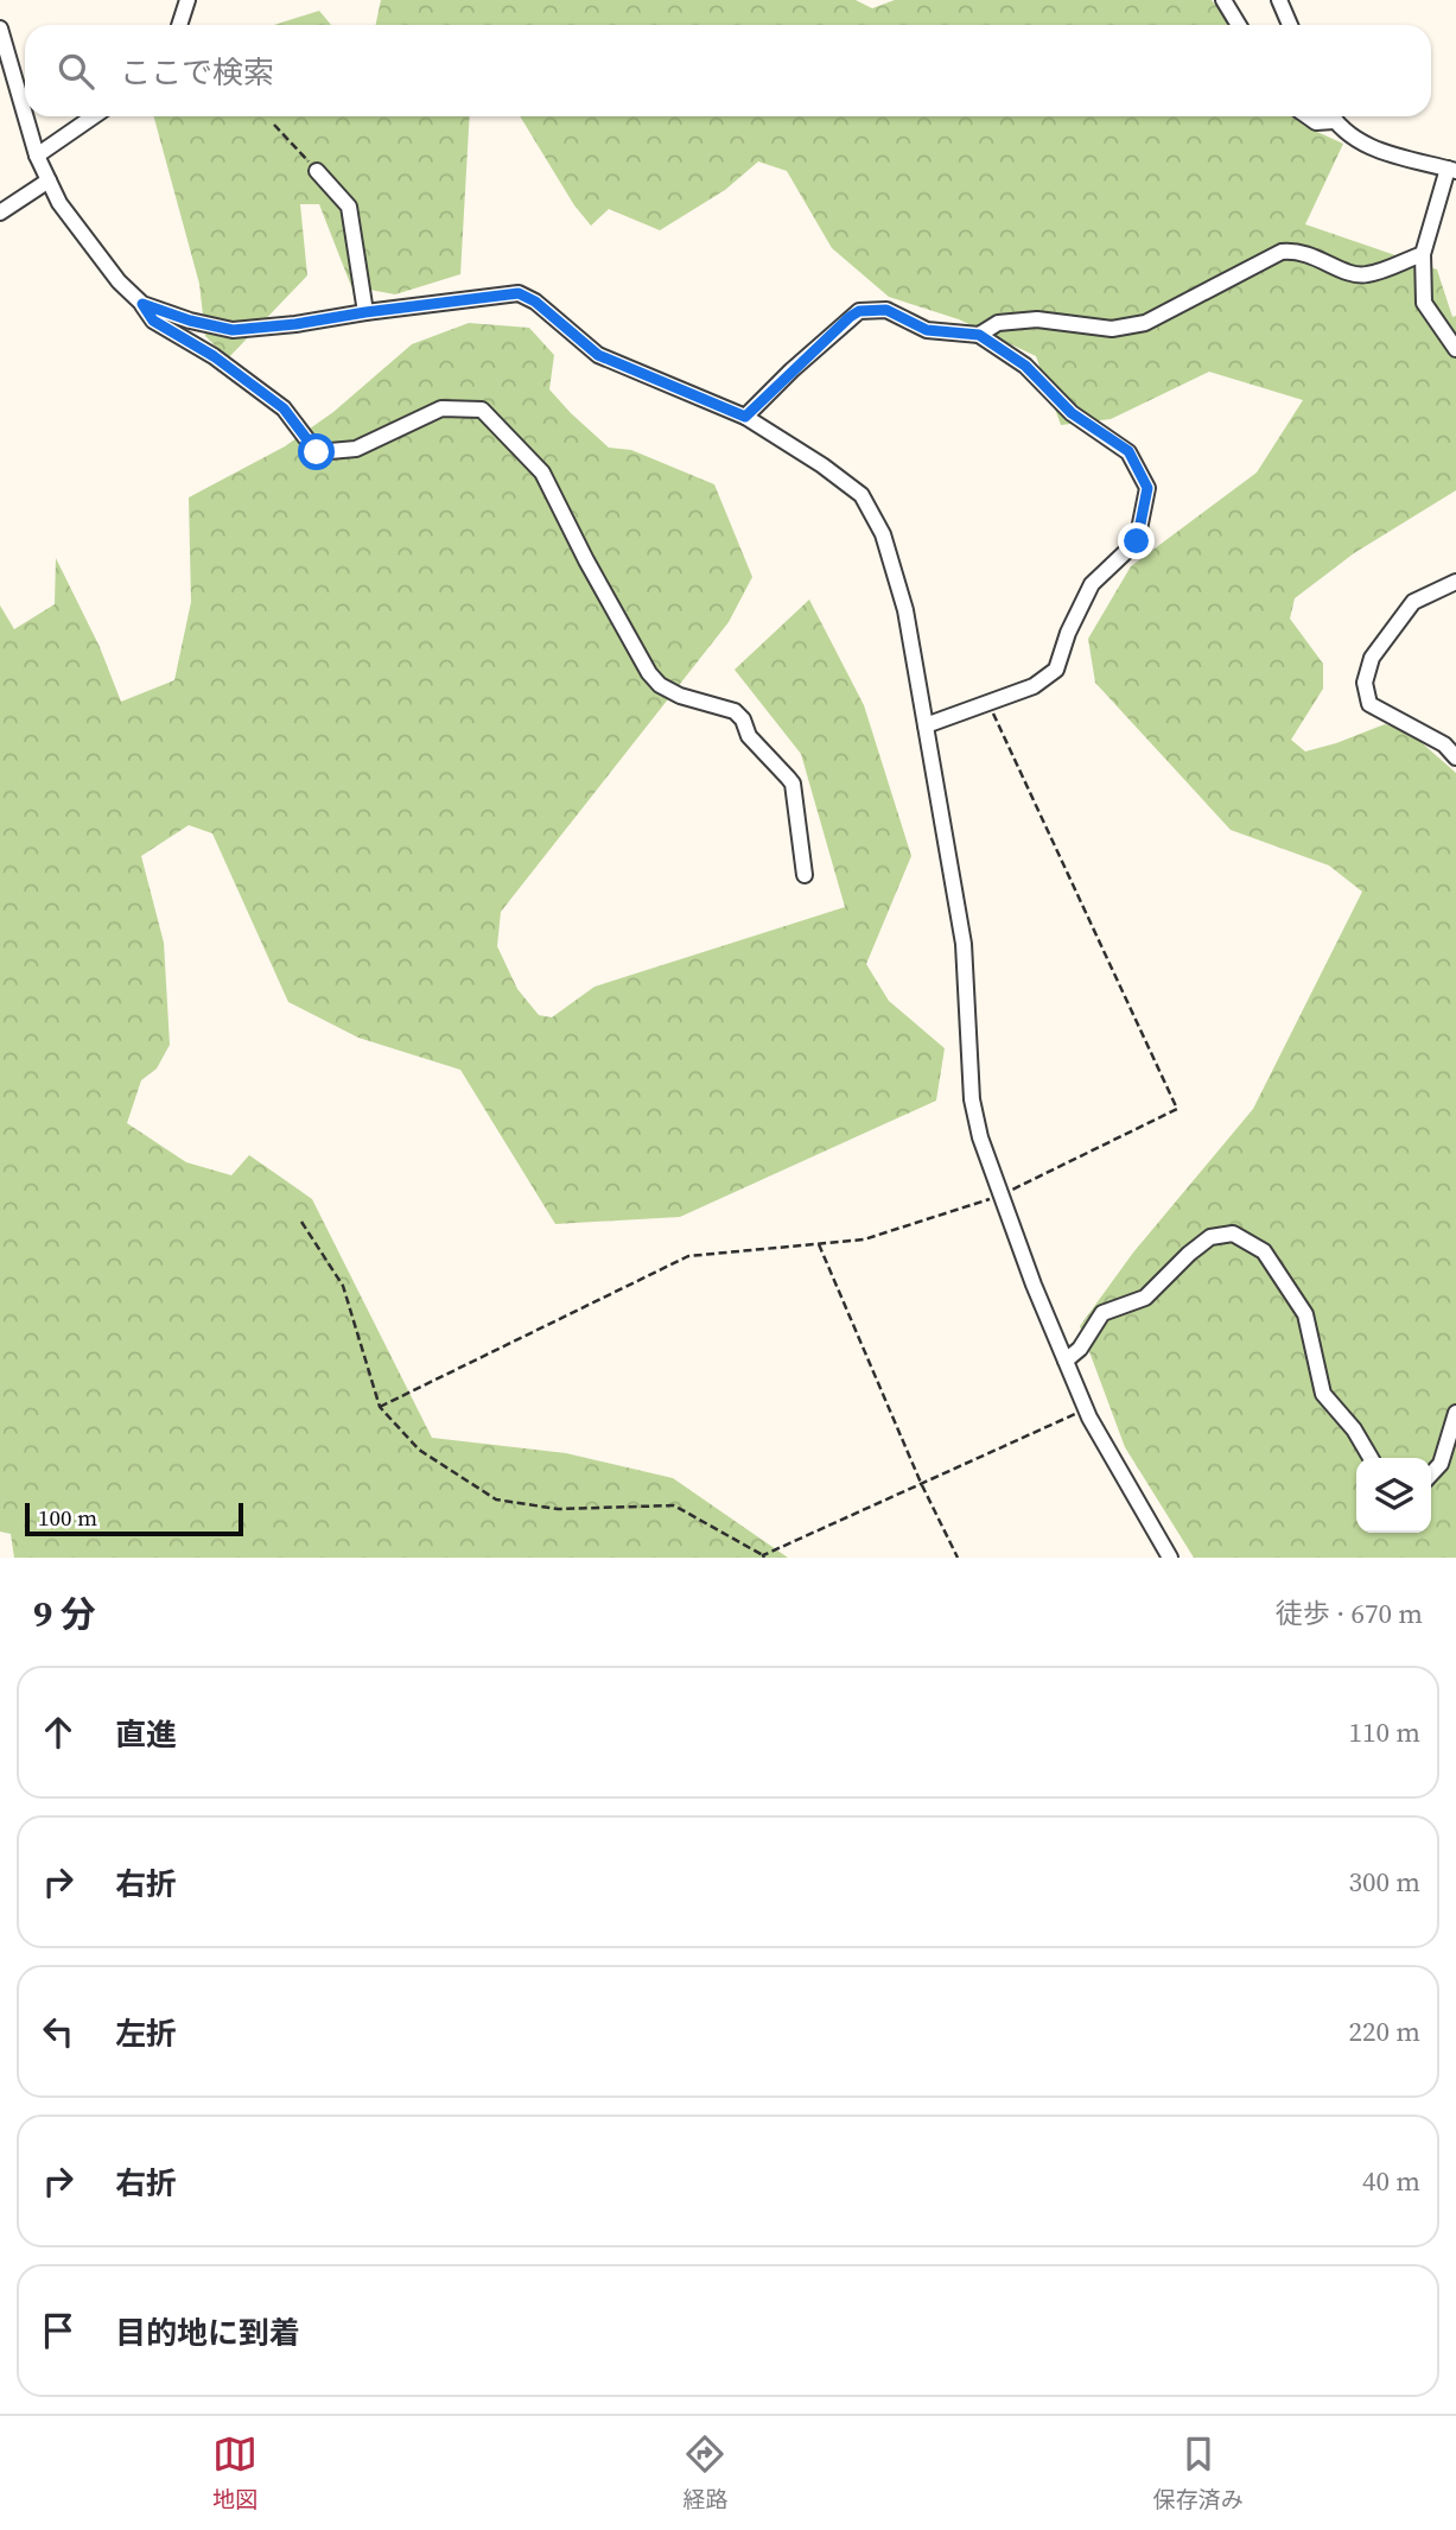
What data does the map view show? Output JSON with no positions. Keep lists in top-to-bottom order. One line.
{"scale_bar":"100 m","page":{"search":"ここで検索","scale":"100 m","heading":["9 分","徒歩 · 670 m"],"list":[["直進","110 m"],["右折","300 m"],["左折","220 m"],["右折","40 m"],"目的地に到着"],"nav":["地図","経路","保存済み"]}}
